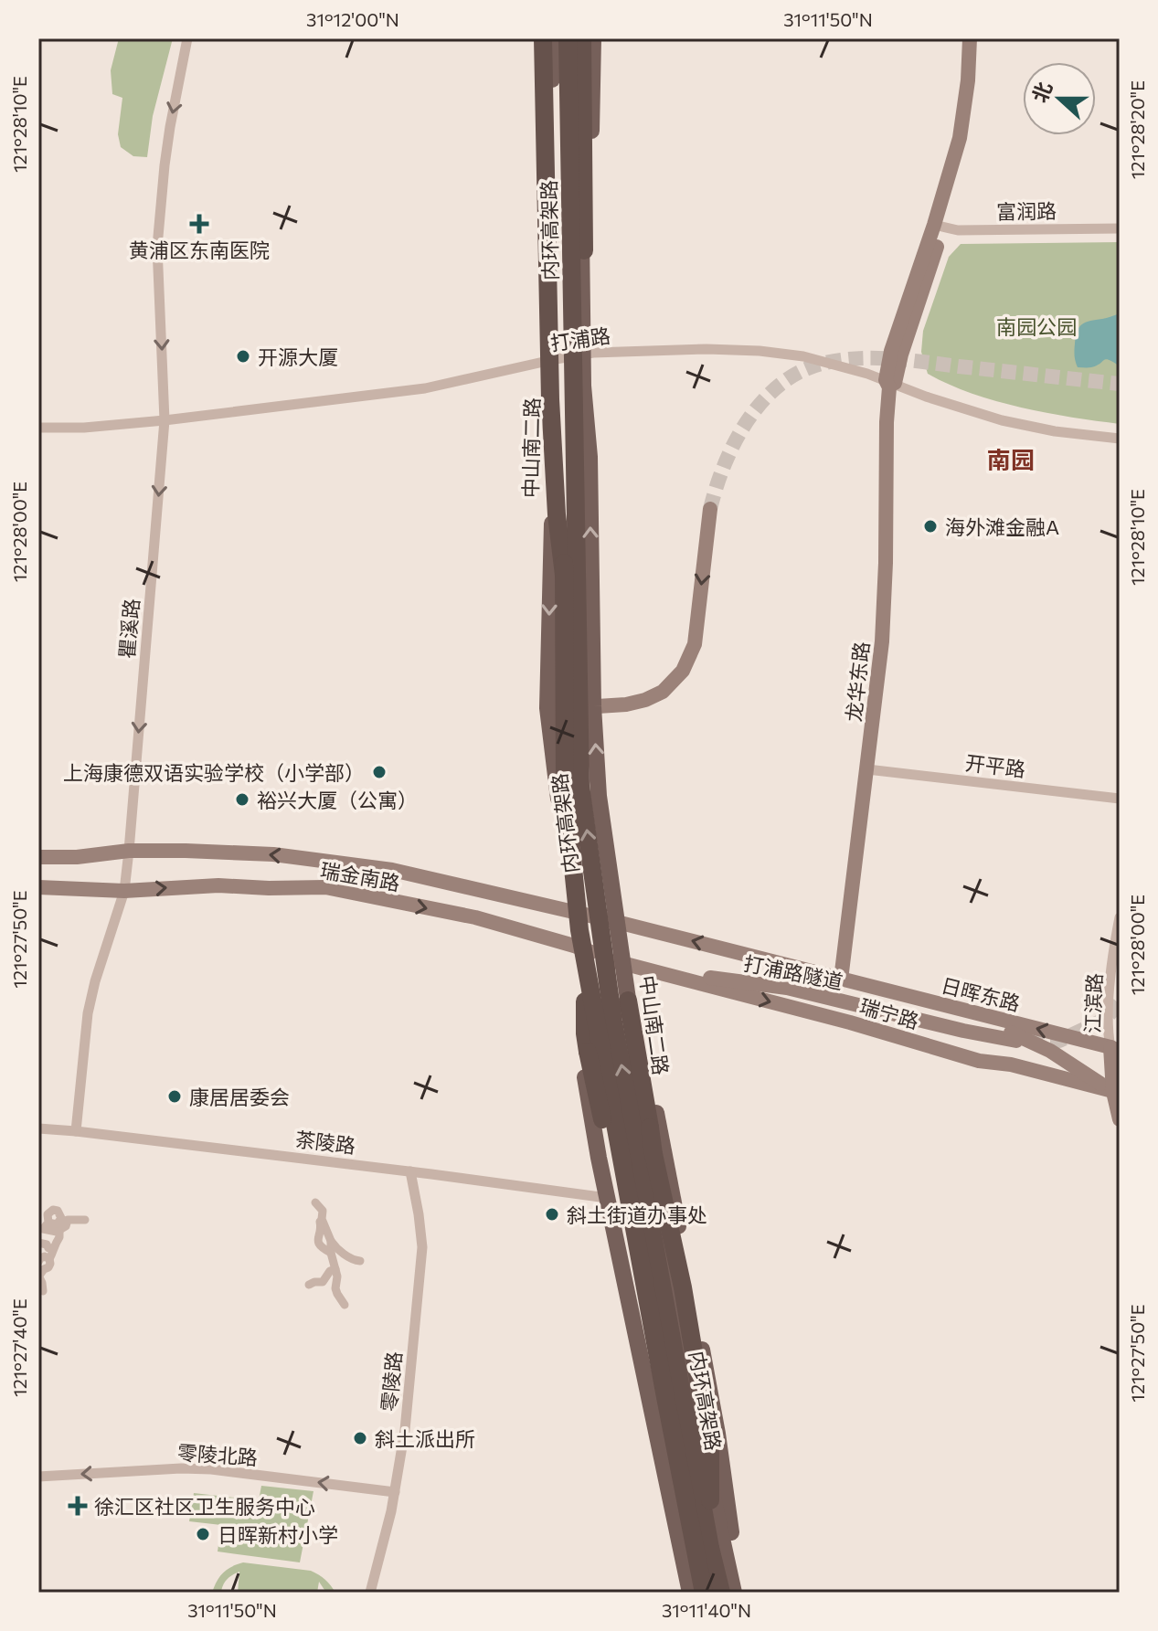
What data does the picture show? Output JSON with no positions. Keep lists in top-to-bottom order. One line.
{"streets":{"highway":["内环高架路"],"main road":["中山南二路","龙华东路","瑞金南路","打浦路隧道","日晖东路","瑞宁路"],"street":["富润路","打浦路","瞿溪路","开平路","江滨路","茶陵路","零陵路","零陵北路"]},"crossings":[["富润路","龙华东路"],["打浦路","中山南二路"],["打浦路","瞿溪路"],["打浦路","龙华东路"],["中山南二路","瑞金南路"],["中山南二路","日晖东路"],["中山南二路","茶陵路"],["瞿溪路","瑞金南路"],["瞿溪路","茶陵路"],["龙华东路","开平路"],["龙华东路","日晖东路"],["瑞金南路","日晖东路"],["打浦路隧道","瑞宁路"],["日晖东路","江滨路"],["日晖东路","瑞宁路"],["茶陵路","零陵路"],["零陵路","零陵北路"]],"one_way":["瞿溪路","瑞宁路","零陵北路"],"districts":["南园"],"parks":["南园公园"],"places":{"health":["黄浦区东南医院","徐汇区社区卫生服务中心"],"other":["开源大厦","海外滩金融A","上海康德双语实验学校（小学部）","裕兴大厦（公寓）","康居居委会","斜土街道办事处","斜土派出所","日晖新村小学"]},"north":"left","coordinates":["31°12'00\"N","31°11'50\"N","121°28'10\"E","121°28'20\"E","121°28'00\"E","121°27'50\"E","121°27'40\"E","31°11'40\"N"]}
